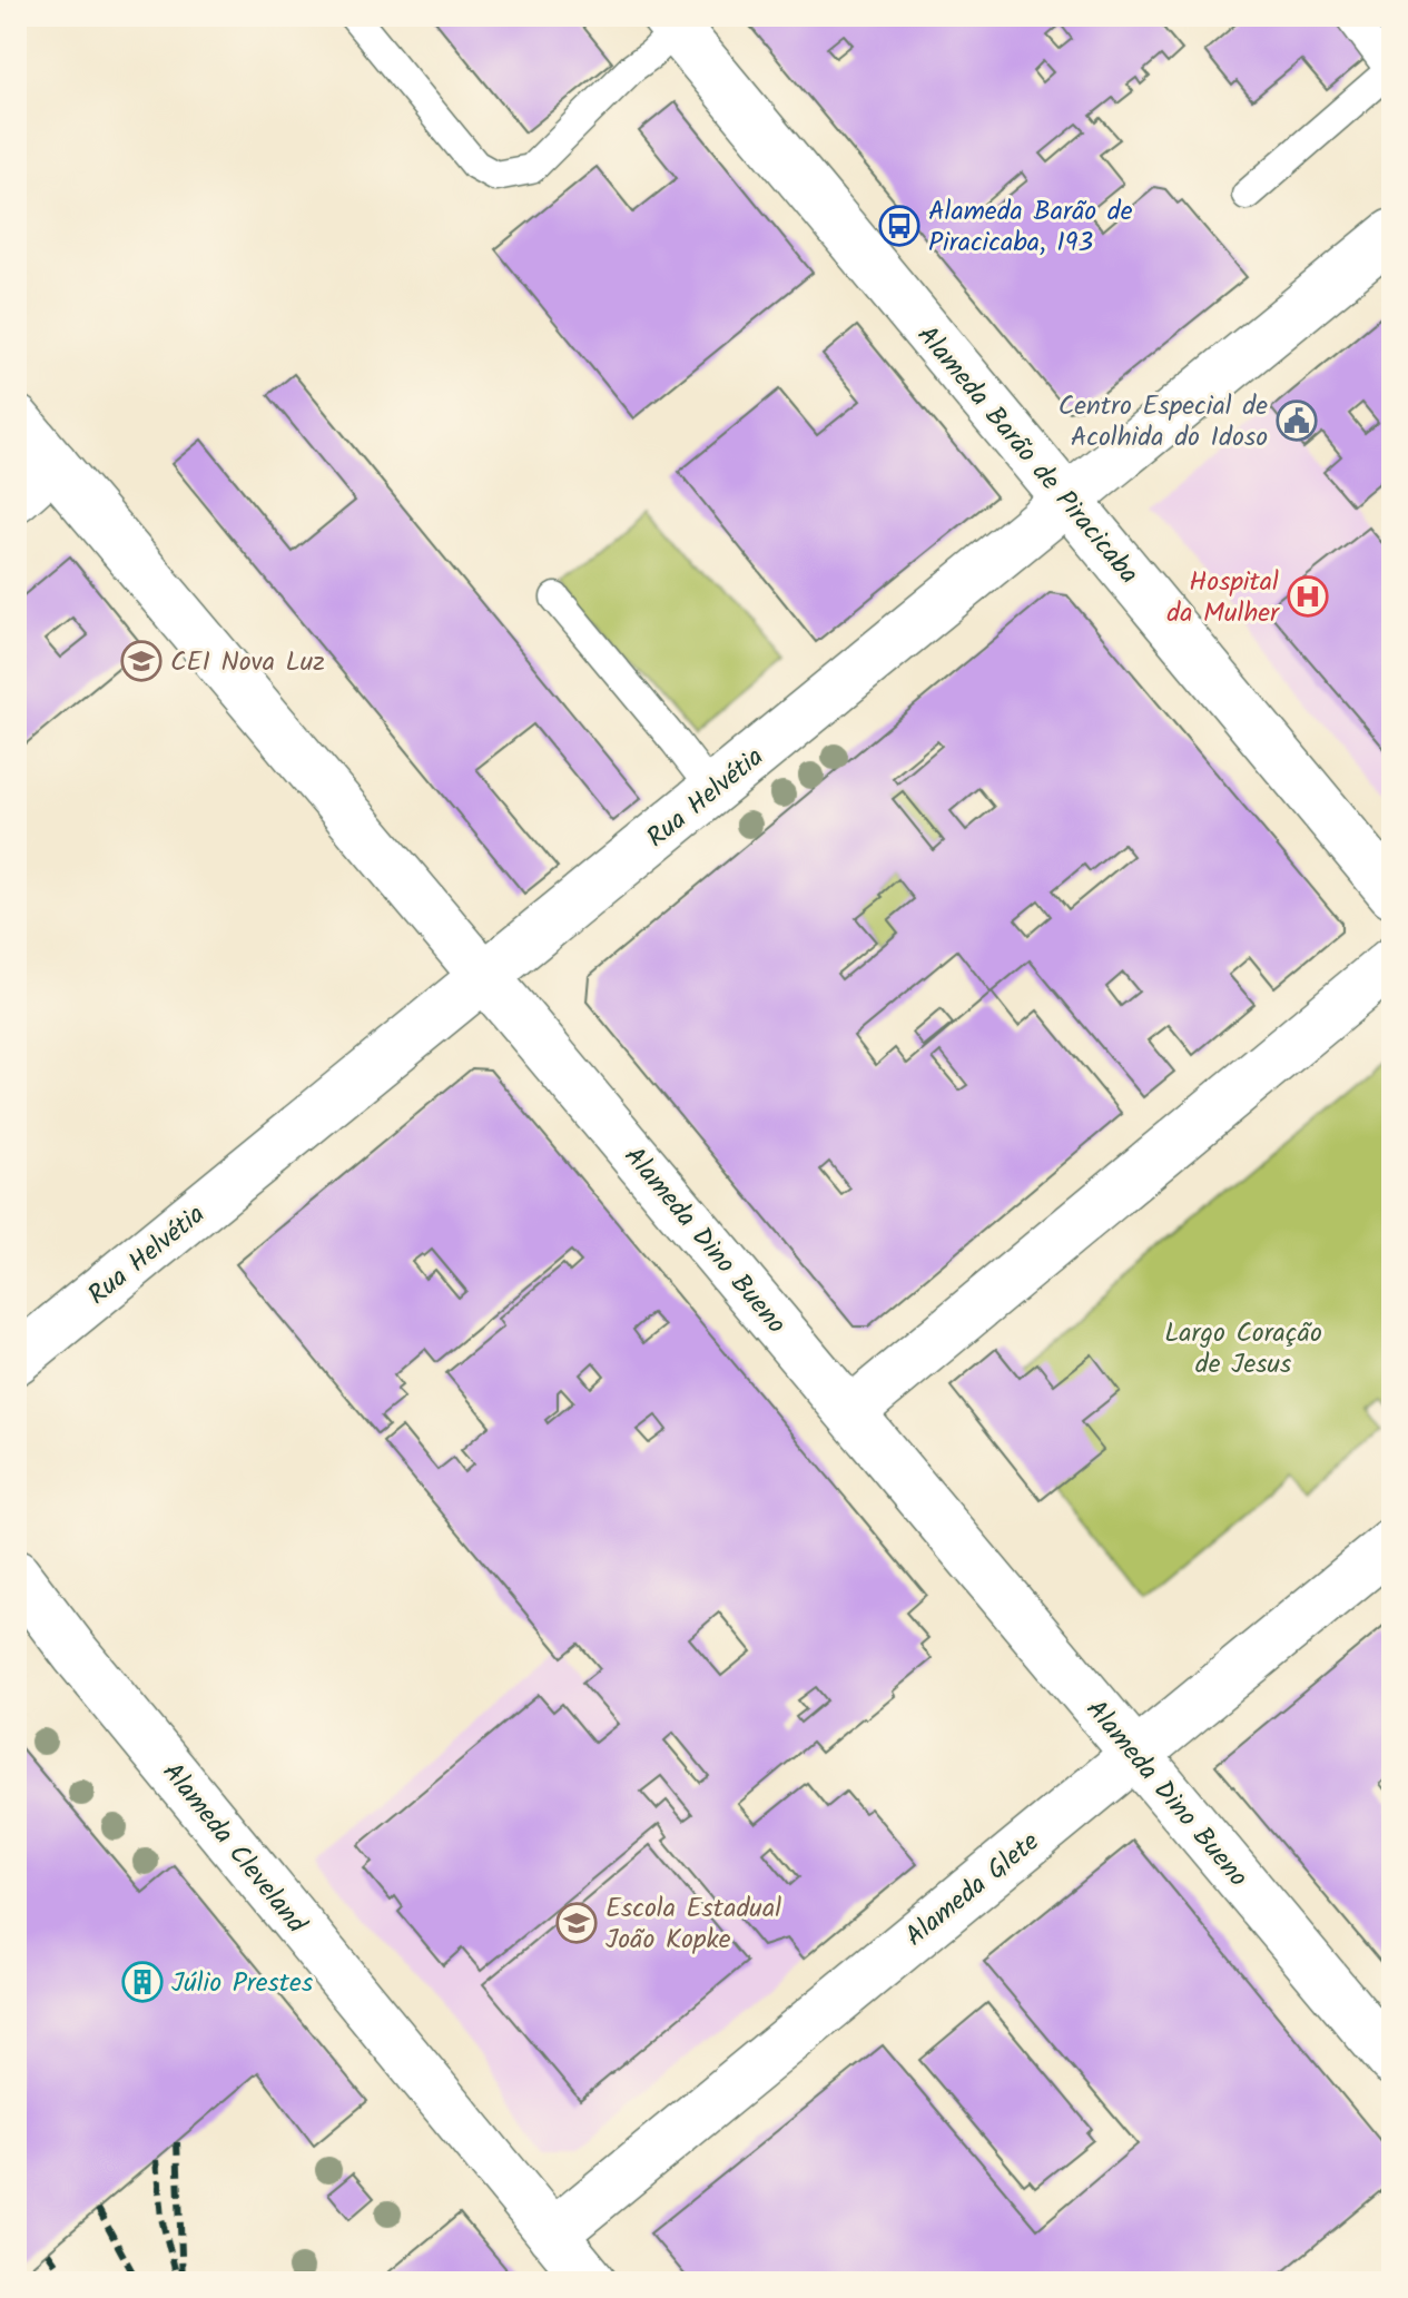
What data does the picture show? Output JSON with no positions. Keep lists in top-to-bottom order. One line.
{"streets":{"street":["Alameda Barão de Piracicaba","Rua Helvétia","Alameda Dino Bueno","Alameda Cleveland","Alameda Glete"]},"crossings":[["Alameda Barão de Piracicaba","Rua Helvétia"],["Rua Helvétia","Alameda Dino Bueno"],["Alameda Dino Bueno","Alameda Glete"],["Alameda Cleveland","Alameda Glete"]],"parks":["Largo Coração de Jesus"],"places":{"bus stop":["Alameda Barão de Piracicaba, 193"],"public building":["Centro Especial de Acolhida do Idoso"],"hospital":["Hospital da Mulher"],"school or university":["CEI Nova Luz","Escola Estadual João Kopke"],"building":["Júlio Prestes"]}}
